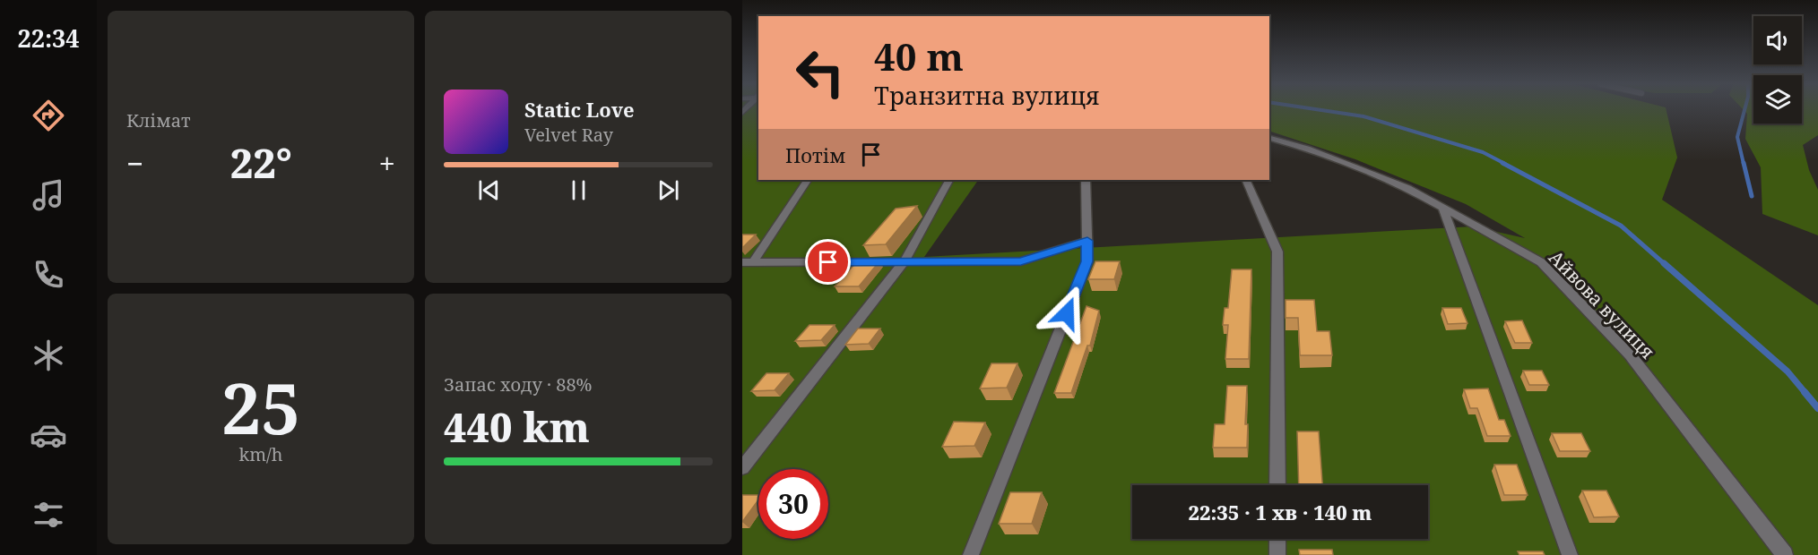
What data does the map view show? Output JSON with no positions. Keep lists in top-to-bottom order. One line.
{"streets":{"street":["Айвова вулиця"]},"page":{"tabs":"22:34","tile":["Клімат",["25","km/h"],["Запас ходу · 88%","440 km"]],"turn":["40 m","Транзитна вулиця"],"song":["Static Love","Velvet Ray"],"then":"Потім","heat":["−","22°","+"],"limit":"30","trip":"22:35 · 1 хв · 140 m"}}
